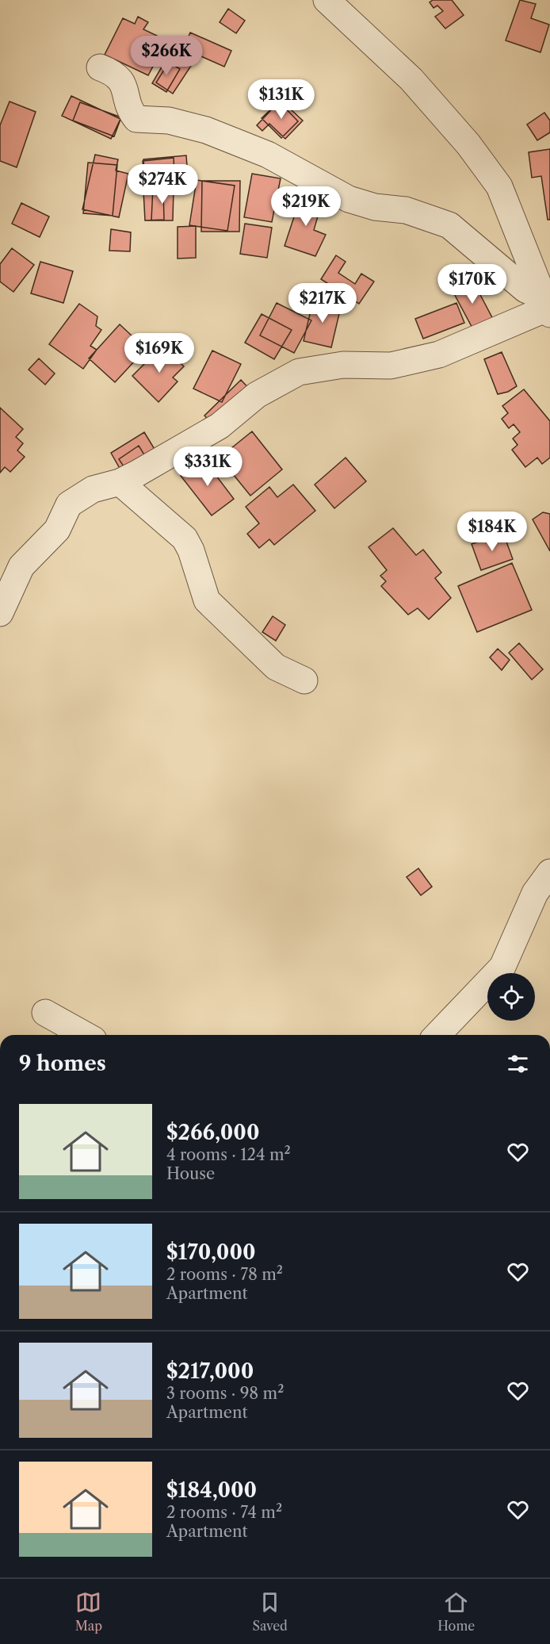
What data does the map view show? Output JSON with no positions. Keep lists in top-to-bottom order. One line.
{"page":{"price":["$266K","$131K","$274K","$219K","$170K","$217K","$169K","$331K","$184K"],"heading":"9 homes","list":[{"name":"$266,000","note":"4 rooms · 124 m² · House"},{"name":"$170,000","note":"2 rooms · 78 m² · Apartment"},{"name":"$217,000","note":"3 rooms · 98 m² · Apartment"},{"name":"$184,000","note":"2 rooms · 74 m² · Apartment"}],"tabs":["Map","Saved","Home"]}}
